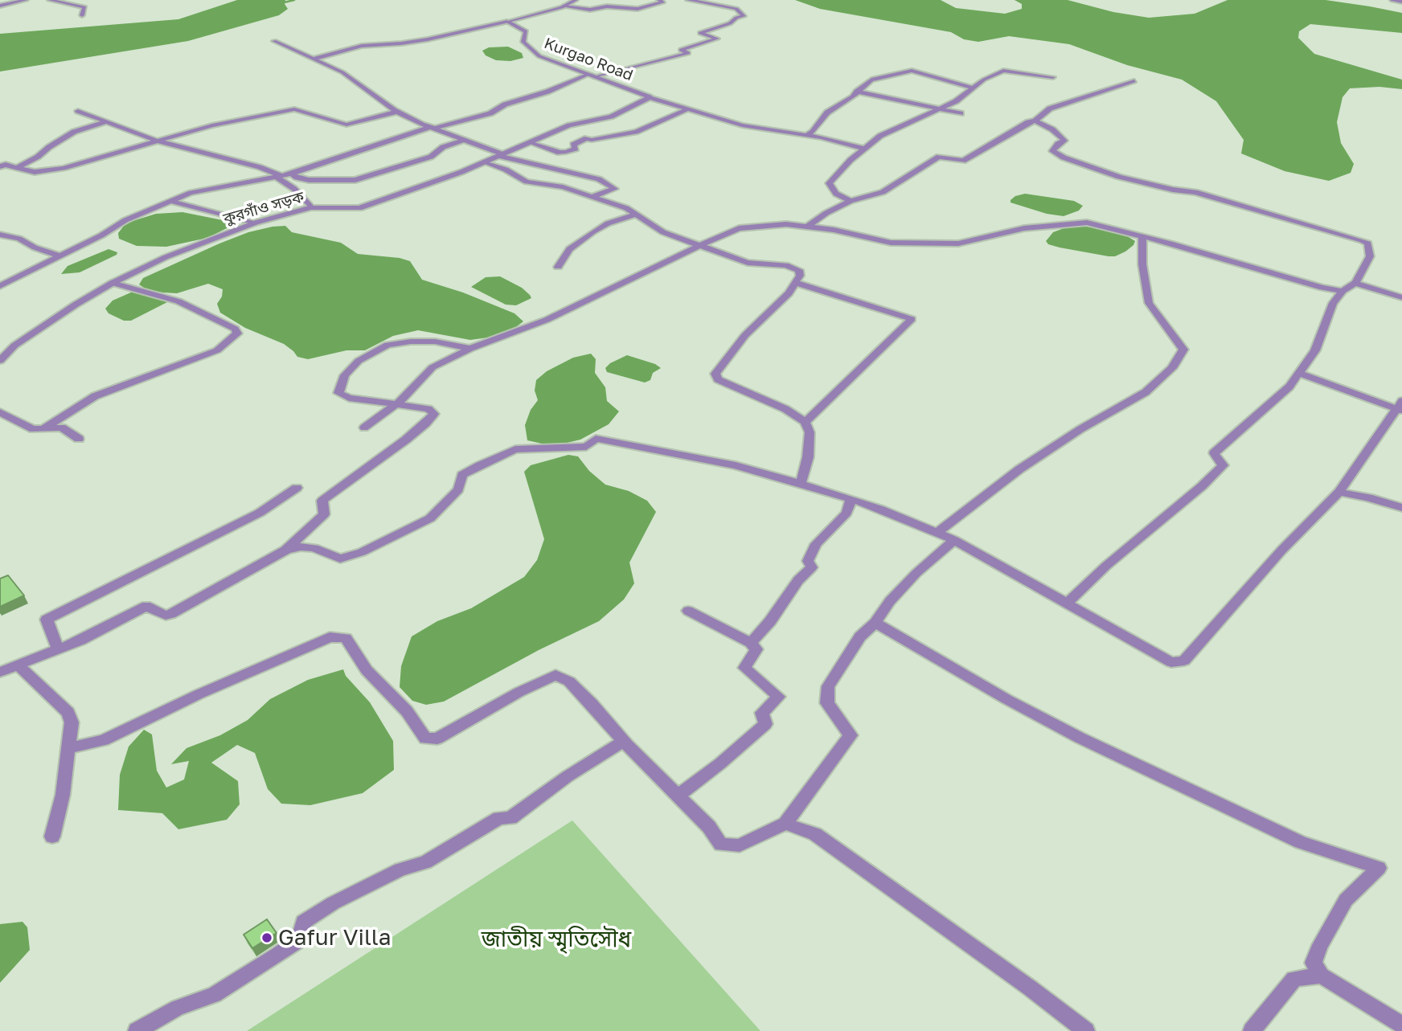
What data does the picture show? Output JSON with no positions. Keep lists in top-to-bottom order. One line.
{"streets":{"street":["Kurgao Road","কুরগাঁও সড়ক"]},"crossings":[["Kurgao Road","কুরগাঁও সড়ক"]],"parks":["জাতীয় স্মৃতিসৌধ"],"places":["Gafur Villa"]}
